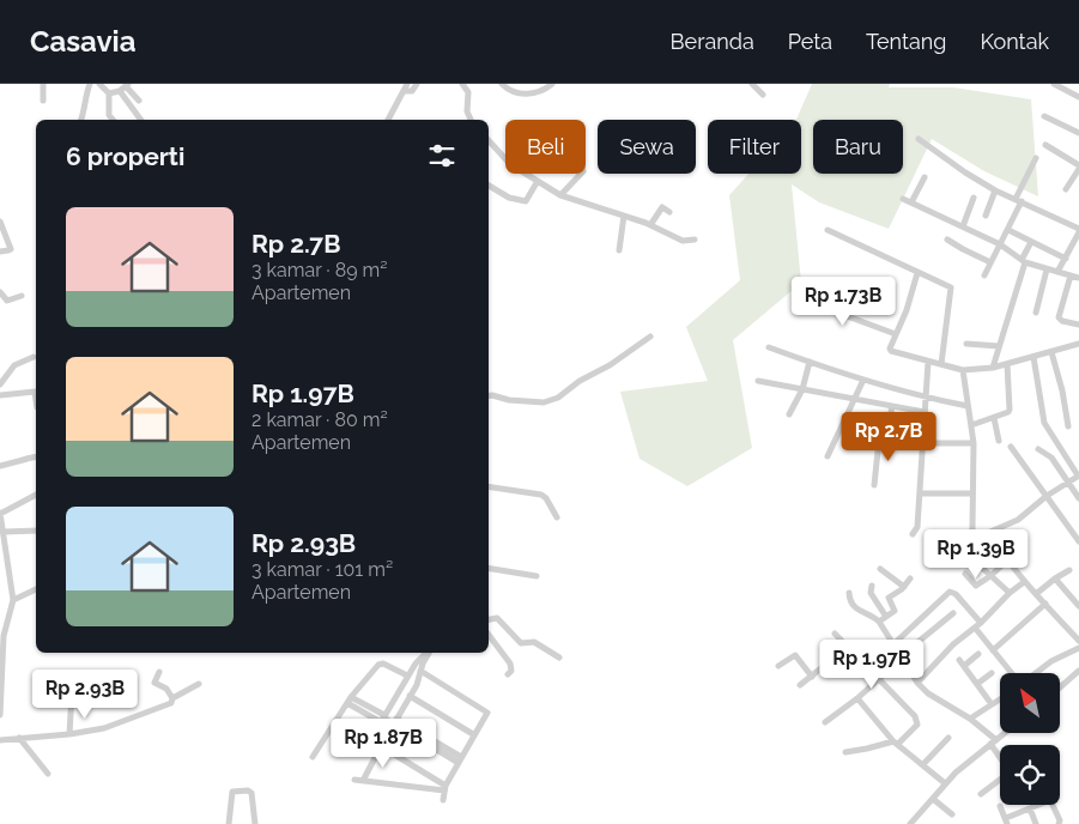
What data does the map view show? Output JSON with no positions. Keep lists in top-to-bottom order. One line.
{"north":"top left","page":{"header":"Casavia","nav":["Beranda","Peta","Tentang","Kontak"],"chip":["Beli","Sewa","Filter","Baru"],"heading":"6 properti","list":[{"name":"Rp 2.7B","note":"3 kamar · 89 m² · Apartemen"},{"name":"Rp 1.97B","note":"2 kamar · 80 m² · Apartemen"},{"name":"Rp 2.93B","note":"3 kamar · 101 m² · Apartemen"}],"price":["Rp 1.73B","Rp 2.7B","Rp 1.39B","Rp 1.97B","Rp 2.93B","Rp 1.87B"]}}
